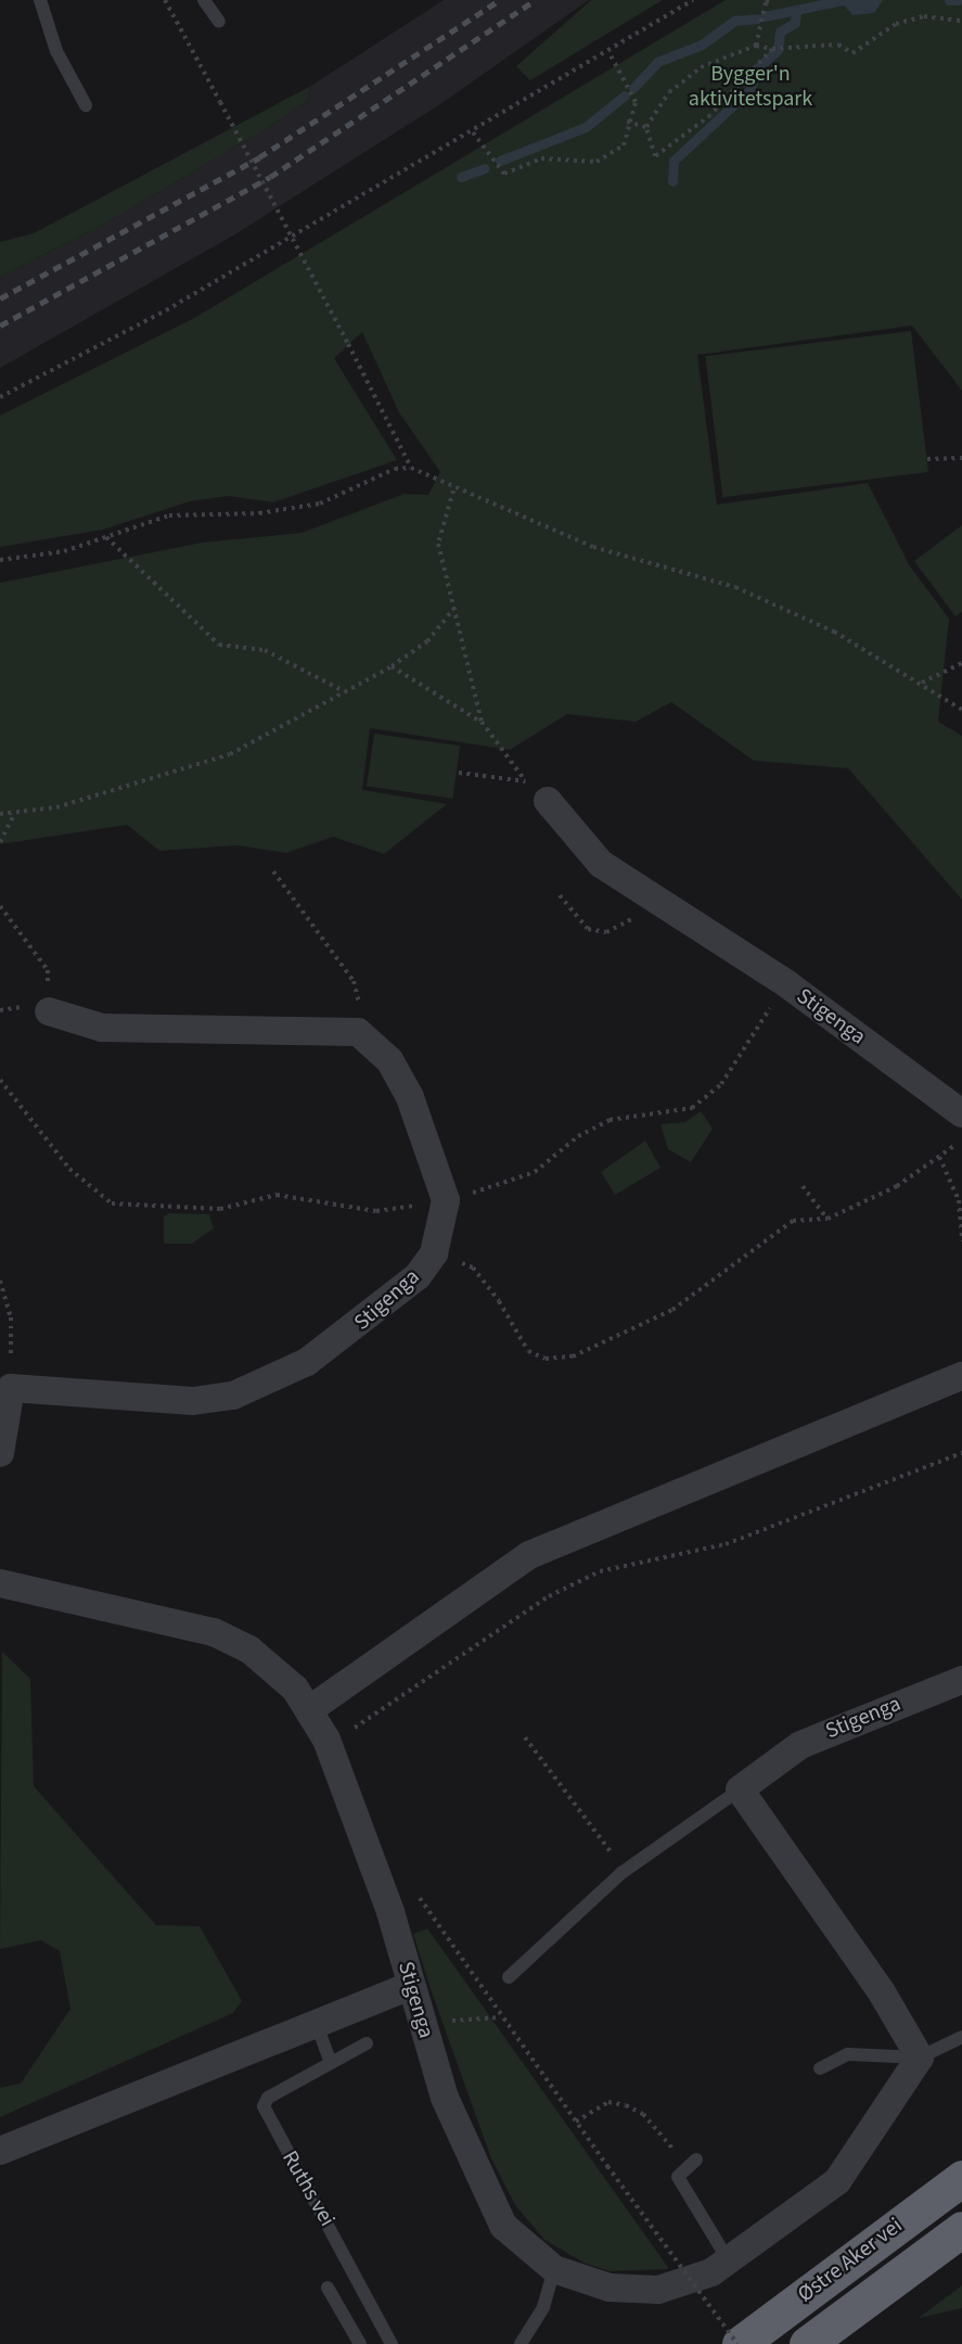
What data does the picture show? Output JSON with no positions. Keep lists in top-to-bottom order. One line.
{"streets":{"highway":["Østre Aker vei"],"street":["Stigenga"],"lane":["Ruths vei"]},"parks":["Bygger'n aktivitetspark"]}
